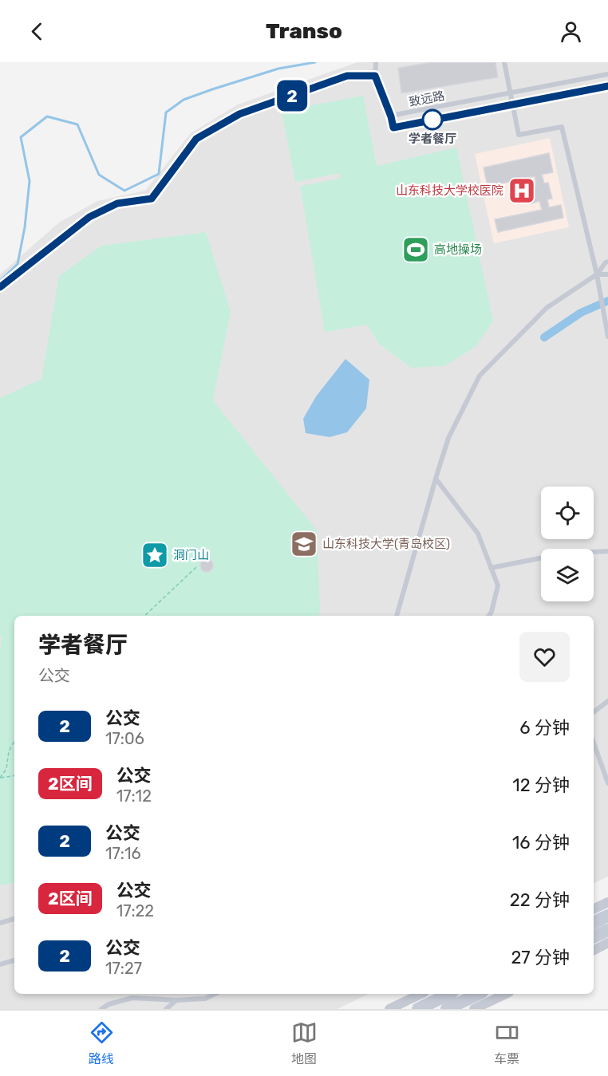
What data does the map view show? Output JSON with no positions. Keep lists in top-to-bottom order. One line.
{"streets":{"lane":["致远路"]},"places":{"other":["学者餐厅"],"hospital":["山东科技大学校医院"],"sports":["高地操场"],"school or university":["山东科技大学(青岛校区)"],"place":["洞门山"]},"lines":["bus line 2"],"page":{"header":"Transo","on_map":"2","heading":["学者餐厅","公交"],"list":[{"mark":"2","name":"公交","note":"17:06","value":"6 分钟"},{"mark":"2区间","name":"公交","note":"17:12","value":"12 分钟"},{"mark":"2","name":"公交","note":"17:16","value":"16 分钟"},{"mark":"2区间","name":"公交","note":"17:22","value":"22 分钟"},{"mark":"2","name":"公交","note":"17:27","value":"27 分钟"}],"tabs":["路线","地图","车票"]}}
